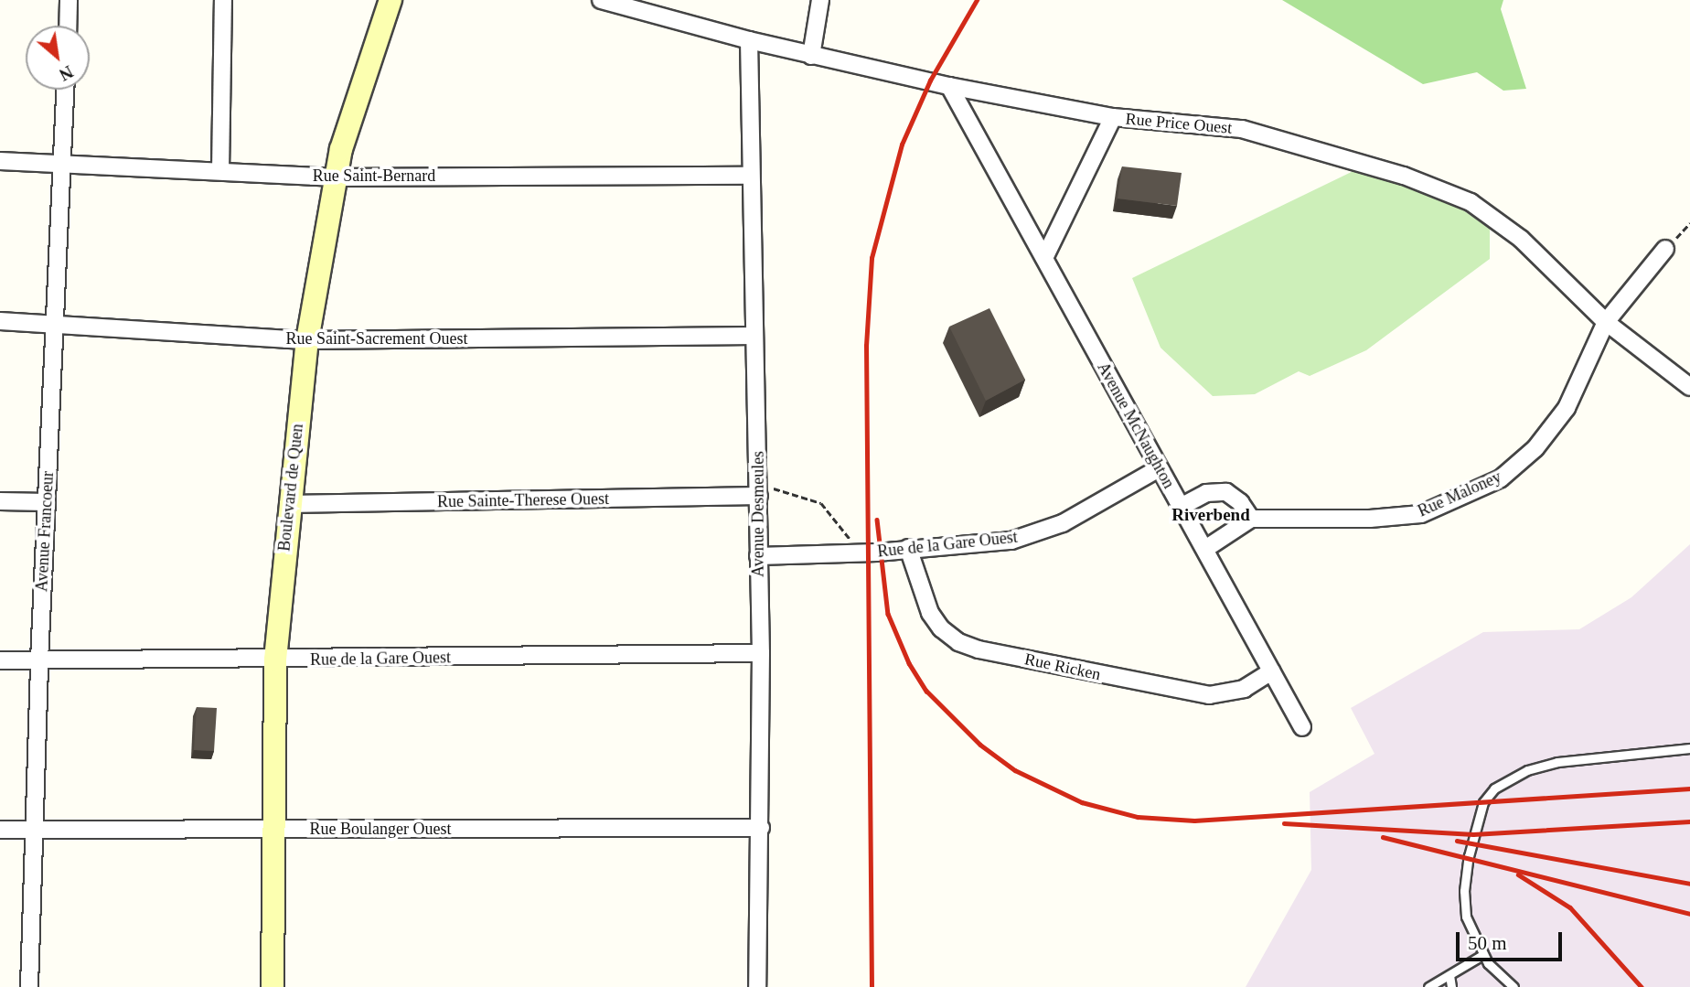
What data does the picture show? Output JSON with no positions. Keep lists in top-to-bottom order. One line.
{"streets":{"street":["Rue Price Ouest","Rue Saint-Bernard","Rue Saint-Sacrement Ouest","Avenue McNaughton","Boulevard de Quen","Rue Maloney","Rue Sainte-Therese Ouest","Avenue Desmeules","Avenue Francoeur","Rue de la Gare Ouest","Rue Ricken","Rue Boulanger Ouest"]},"crossings":[["Rue Price Ouest","Avenue McNaughton"],["Rue Price Ouest","Rue Maloney"],["Rue Price Ouest","Avenue Desmeules"],["Rue Saint-Bernard","Boulevard de Quen"],["Rue Saint-Bernard","Avenue Desmeules"],["Rue Saint-Bernard","Avenue Francoeur"],["Rue Saint-Sacrement Ouest","Boulevard de Quen"],["Rue Saint-Sacrement Ouest","Avenue Desmeules"],["Rue Saint-Sacrement Ouest","Avenue Francoeur"],["Avenue McNaughton","Rue de la Gare Ouest"],["Avenue McNaughton","Rue Ricken"],["Boulevard de Quen","Rue Sainte-Therese Ouest"],["Boulevard de Quen","Rue de la Gare Ouest"],["Boulevard de Quen","Rue Boulanger Ouest"],["Rue Sainte-Therese Ouest","Avenue Desmeules"],["Avenue Desmeules","Rue de la Gare Ouest"],["Avenue Desmeules","Rue Boulanger Ouest"],["Avenue Francoeur","Rue de la Gare Ouest"],["Avenue Francoeur","Rue Boulanger Ouest"],["Rue de la Gare Ouest","Rue Ricken"]],"districts":["Riverbend"],"scale_bar":"50 m","north":"bottom right"}
